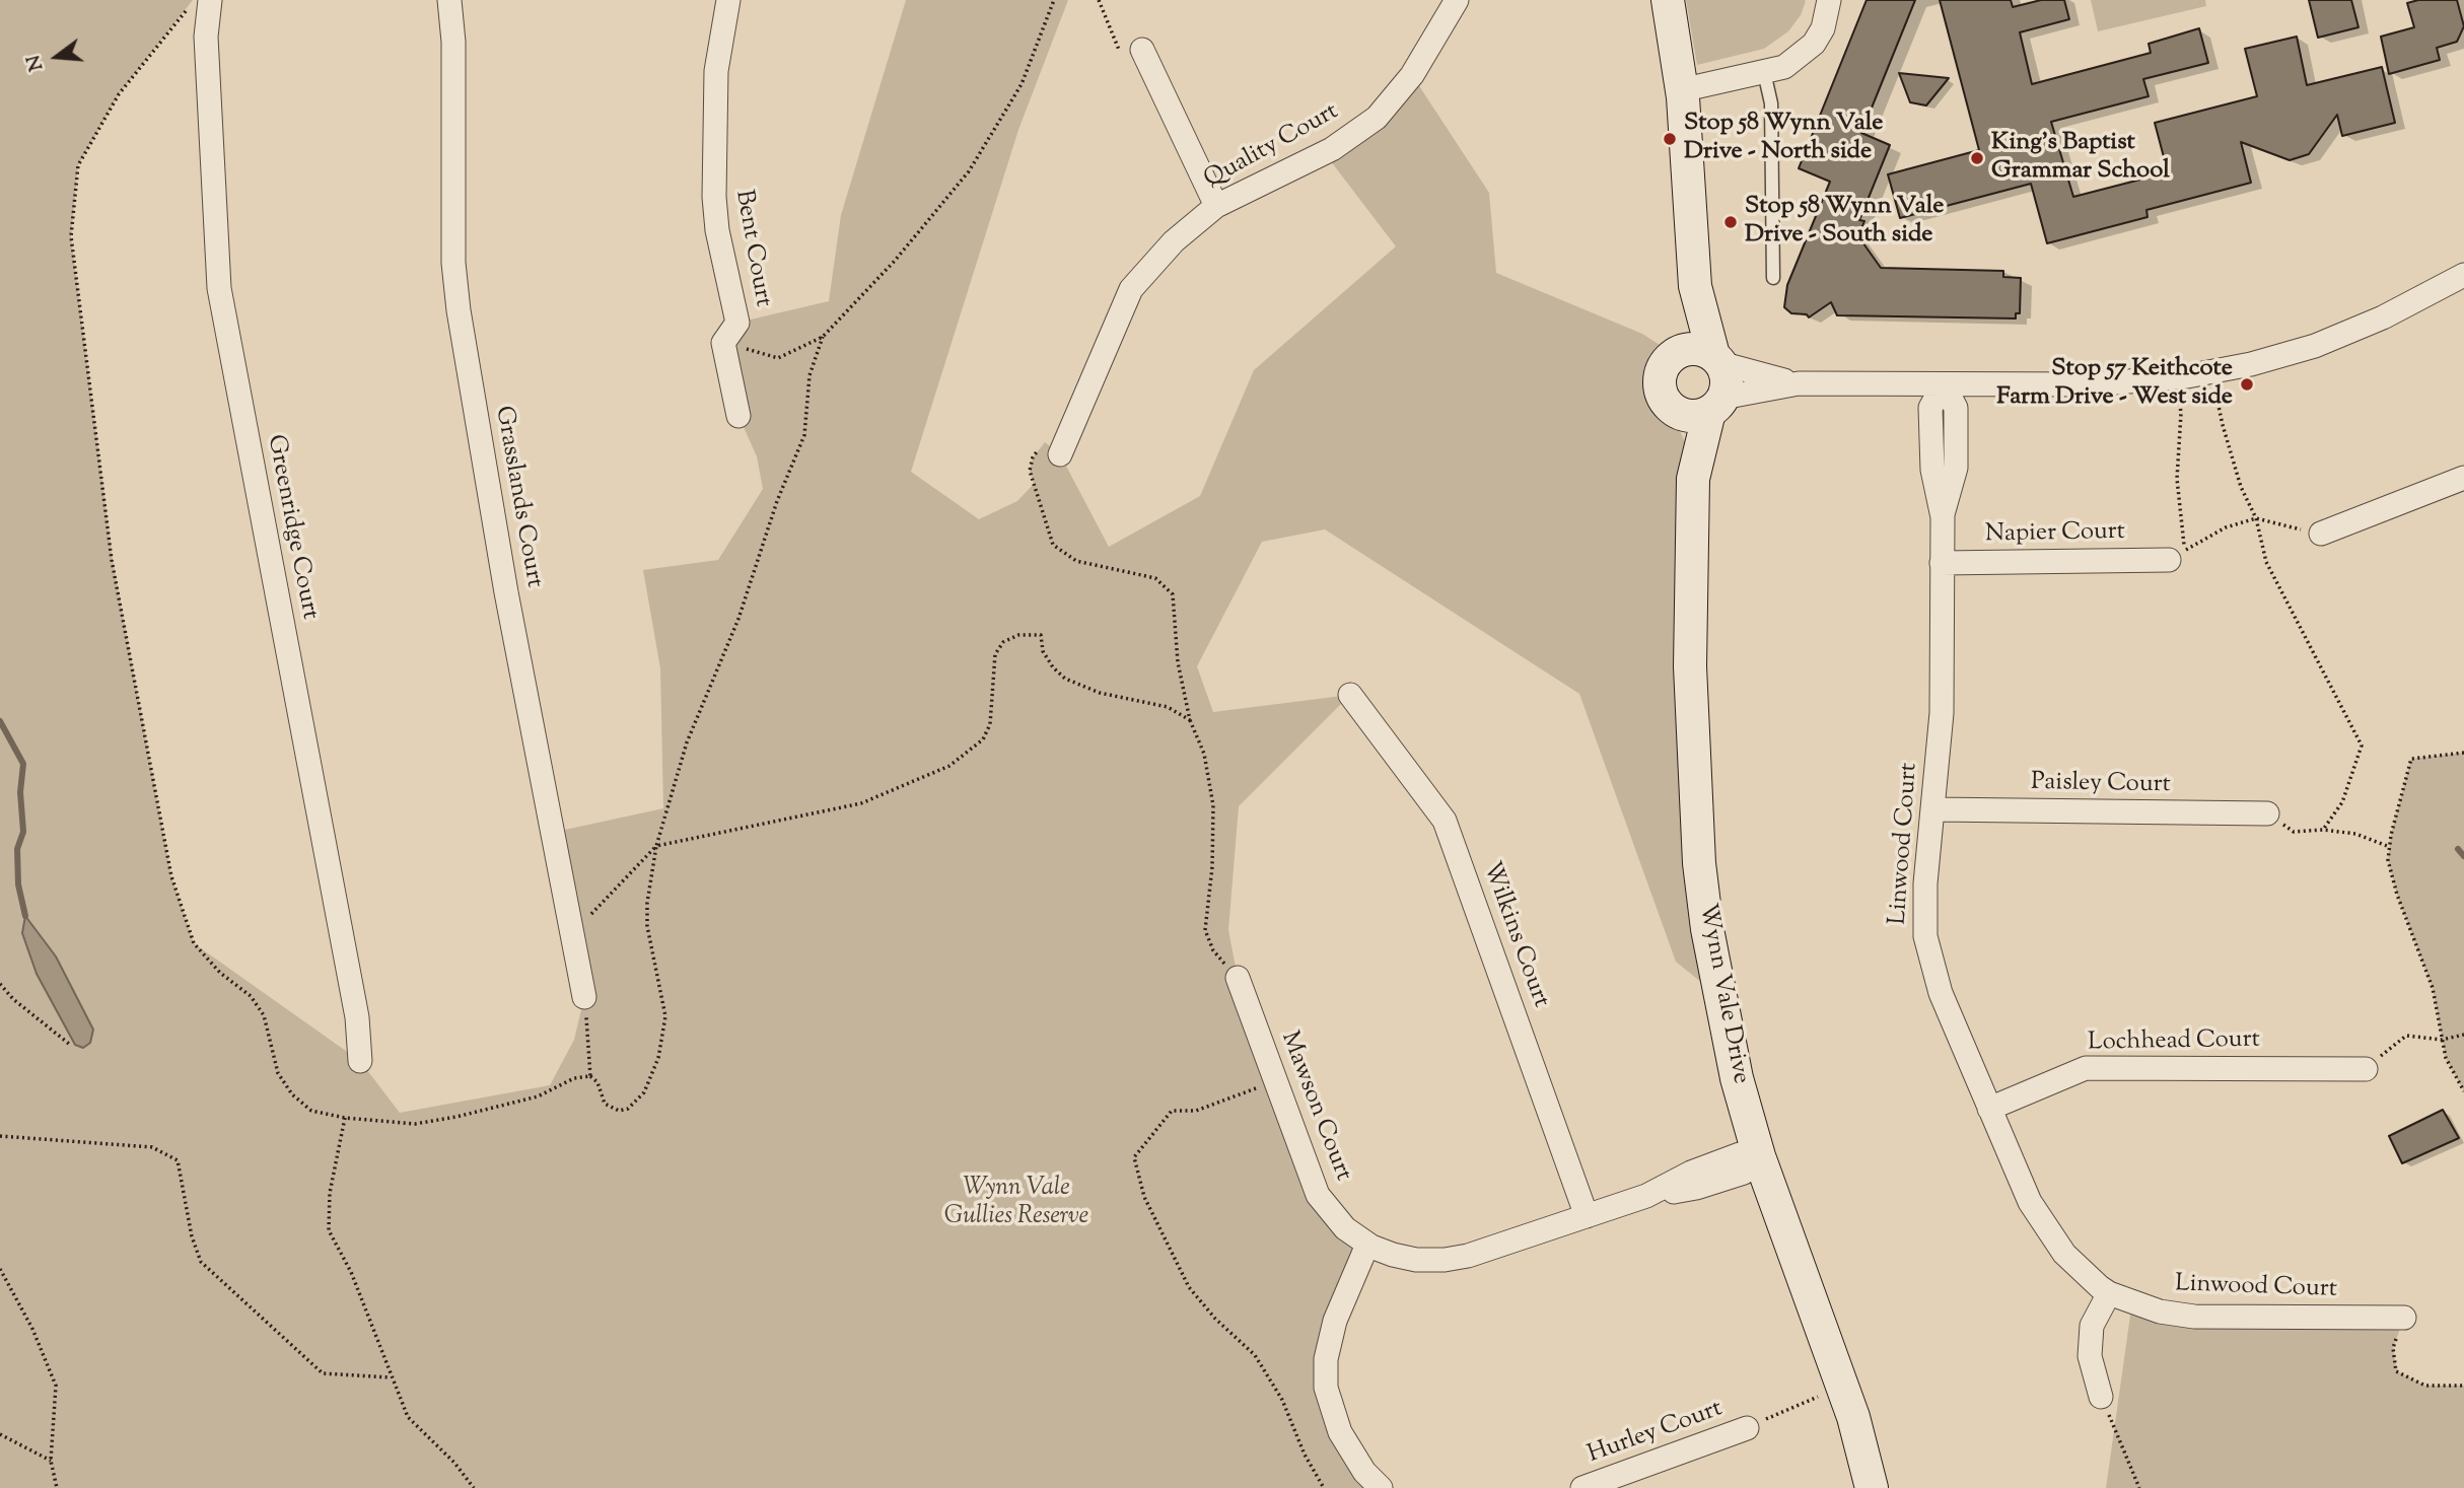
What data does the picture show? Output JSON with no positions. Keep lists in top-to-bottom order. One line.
{"streets":{"main road":["Wynn Vale Drive"],"street":["Quality Court","Bent Court","Grasslands Court","Greenridge Court","Napier Court","Paisley Court","Linwood Court","Wilkins Court","Lochhead Court","Mawson Court","Hurley Court"]},"crossings":[["Napier Court","Linwood Court"],["Paisley Court","Linwood Court"],["Linwood Court","Lochhead Court"],["Wilkins Court","Mawson Court"],["Wynn Vale Drive","Mawson Court"]],"parks":["Wynn Vale Gullies Reserve"],"places":["Stop 58 Wynn Vale Drive - North side","King's Baptist Grammar School","Stop 58 Wynn Vale Drive - South side","Stop 57 Keithcote Farm Drive - West side"],"north":"left"}
